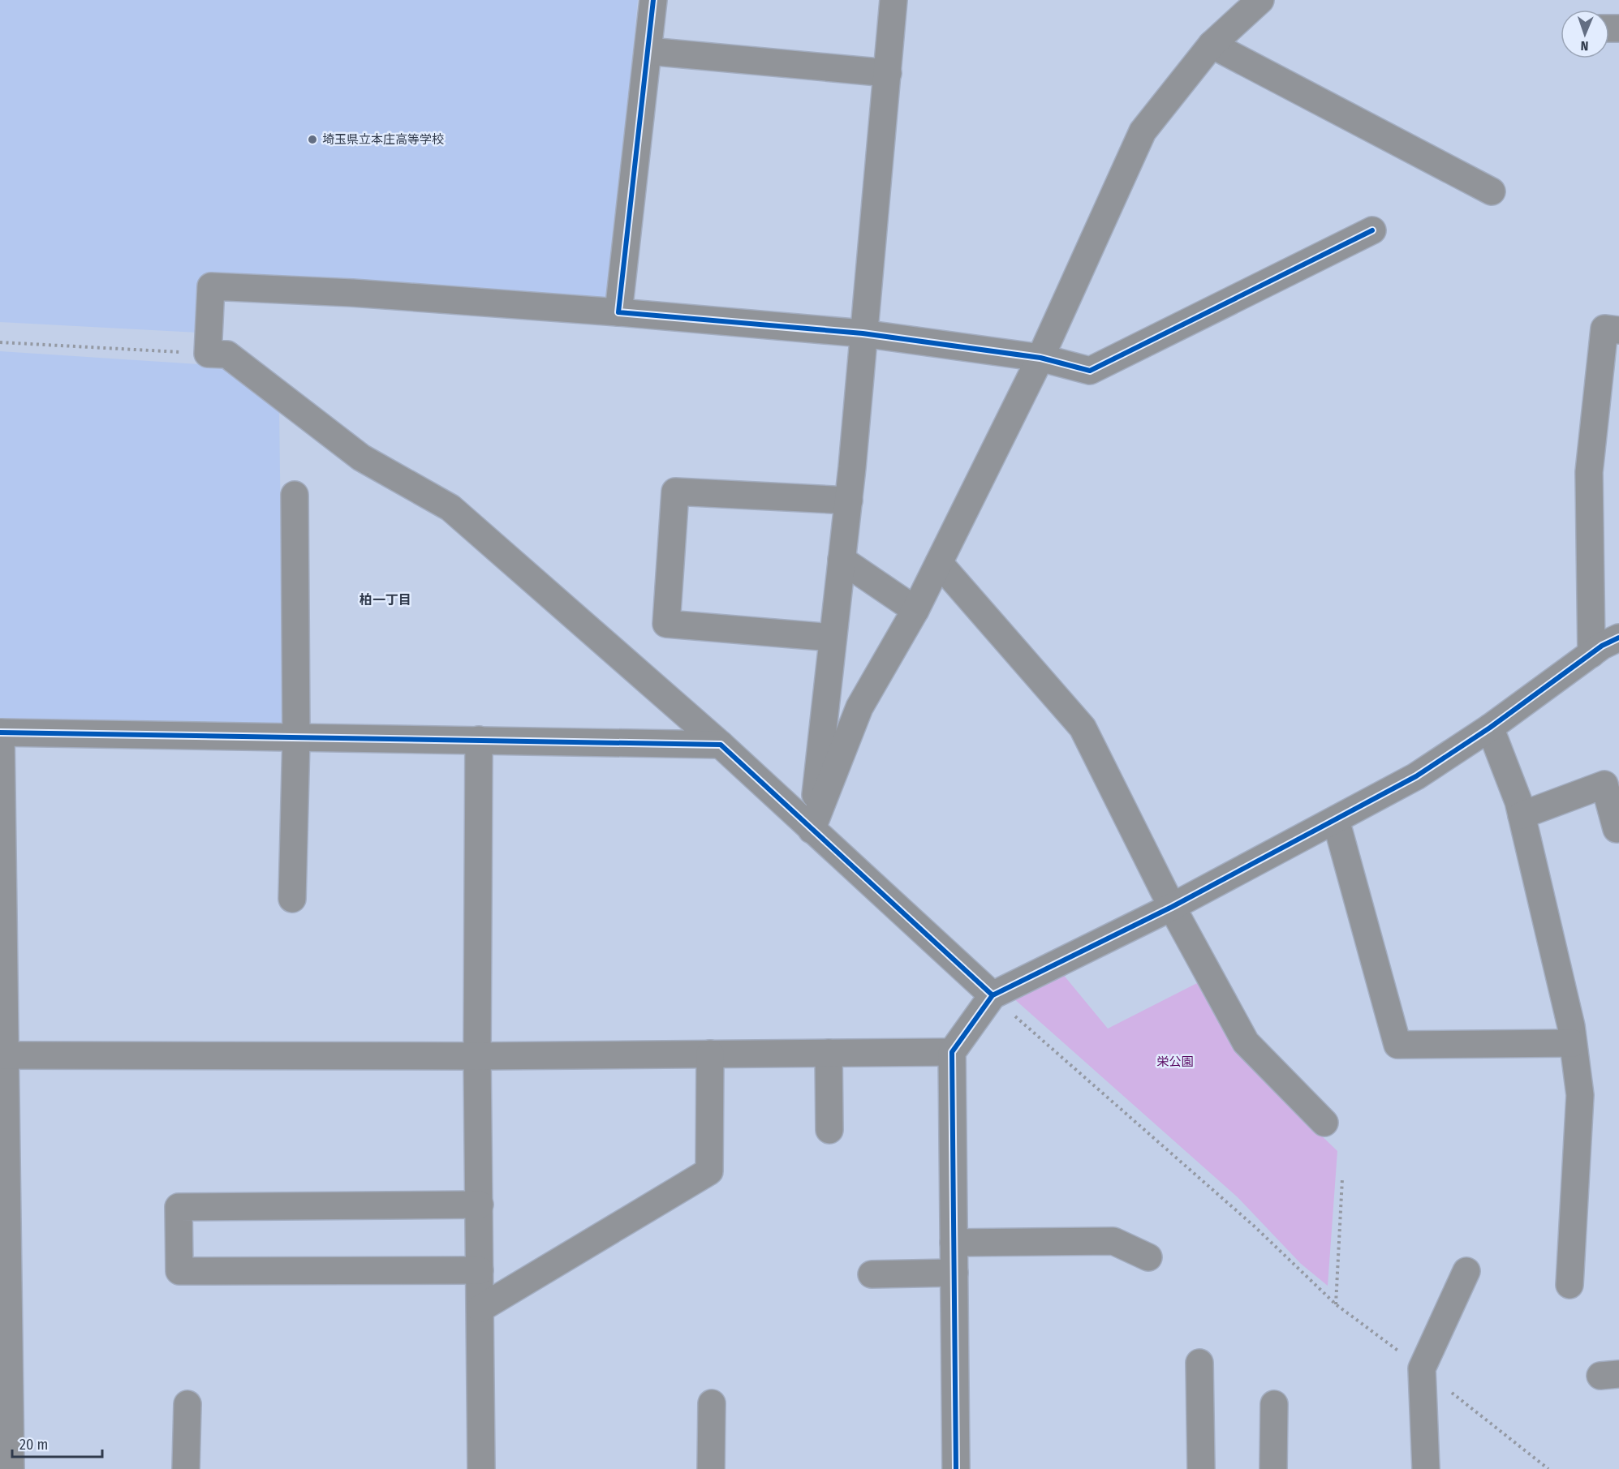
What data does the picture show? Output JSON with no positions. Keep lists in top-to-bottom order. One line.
{"districts":["柏一丁目"],"parks":["栄公園"],"places":["埼玉県立本庄高等学校"],"scale_bar":"20 m","north":"bottom"}
